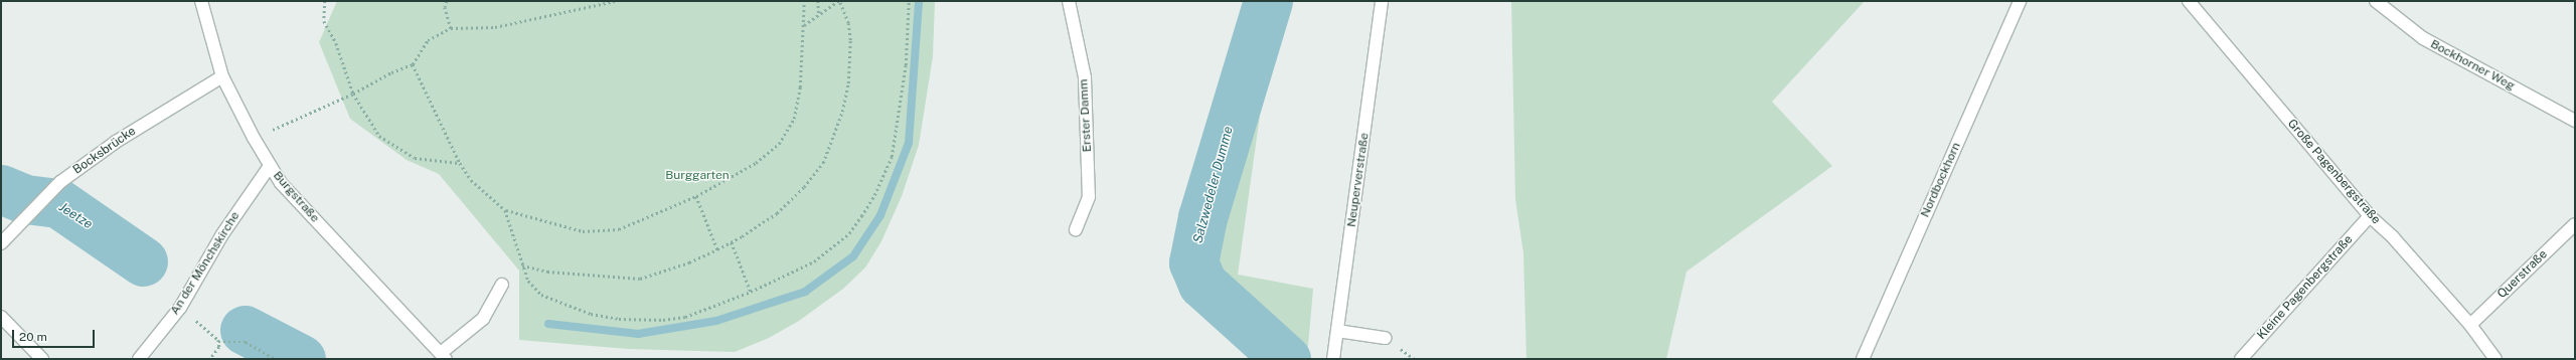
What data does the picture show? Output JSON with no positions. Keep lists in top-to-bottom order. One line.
{"streets":{"street":["Bockhorner Weg","Erster Damm","Bocksbrücke","Große Pagenbergstraße","Neuperverstraße","Nordbockhorn","Burgstraße","An der Mönchskirche","Querstraße","Kleine Pagenbergstraße"]},"crossings":[["Bocksbrücke","Burgstraße"],["Große Pagenbergstraße","Querstraße"],["Große Pagenbergstraße","Kleine Pagenbergstraße"],["Burgstraße","An der Mönchskirche"]],"water":["Salzwedeler Dumme","Jeetze"],"parks":["Burggarten"],"scale_bar":"20 m"}
